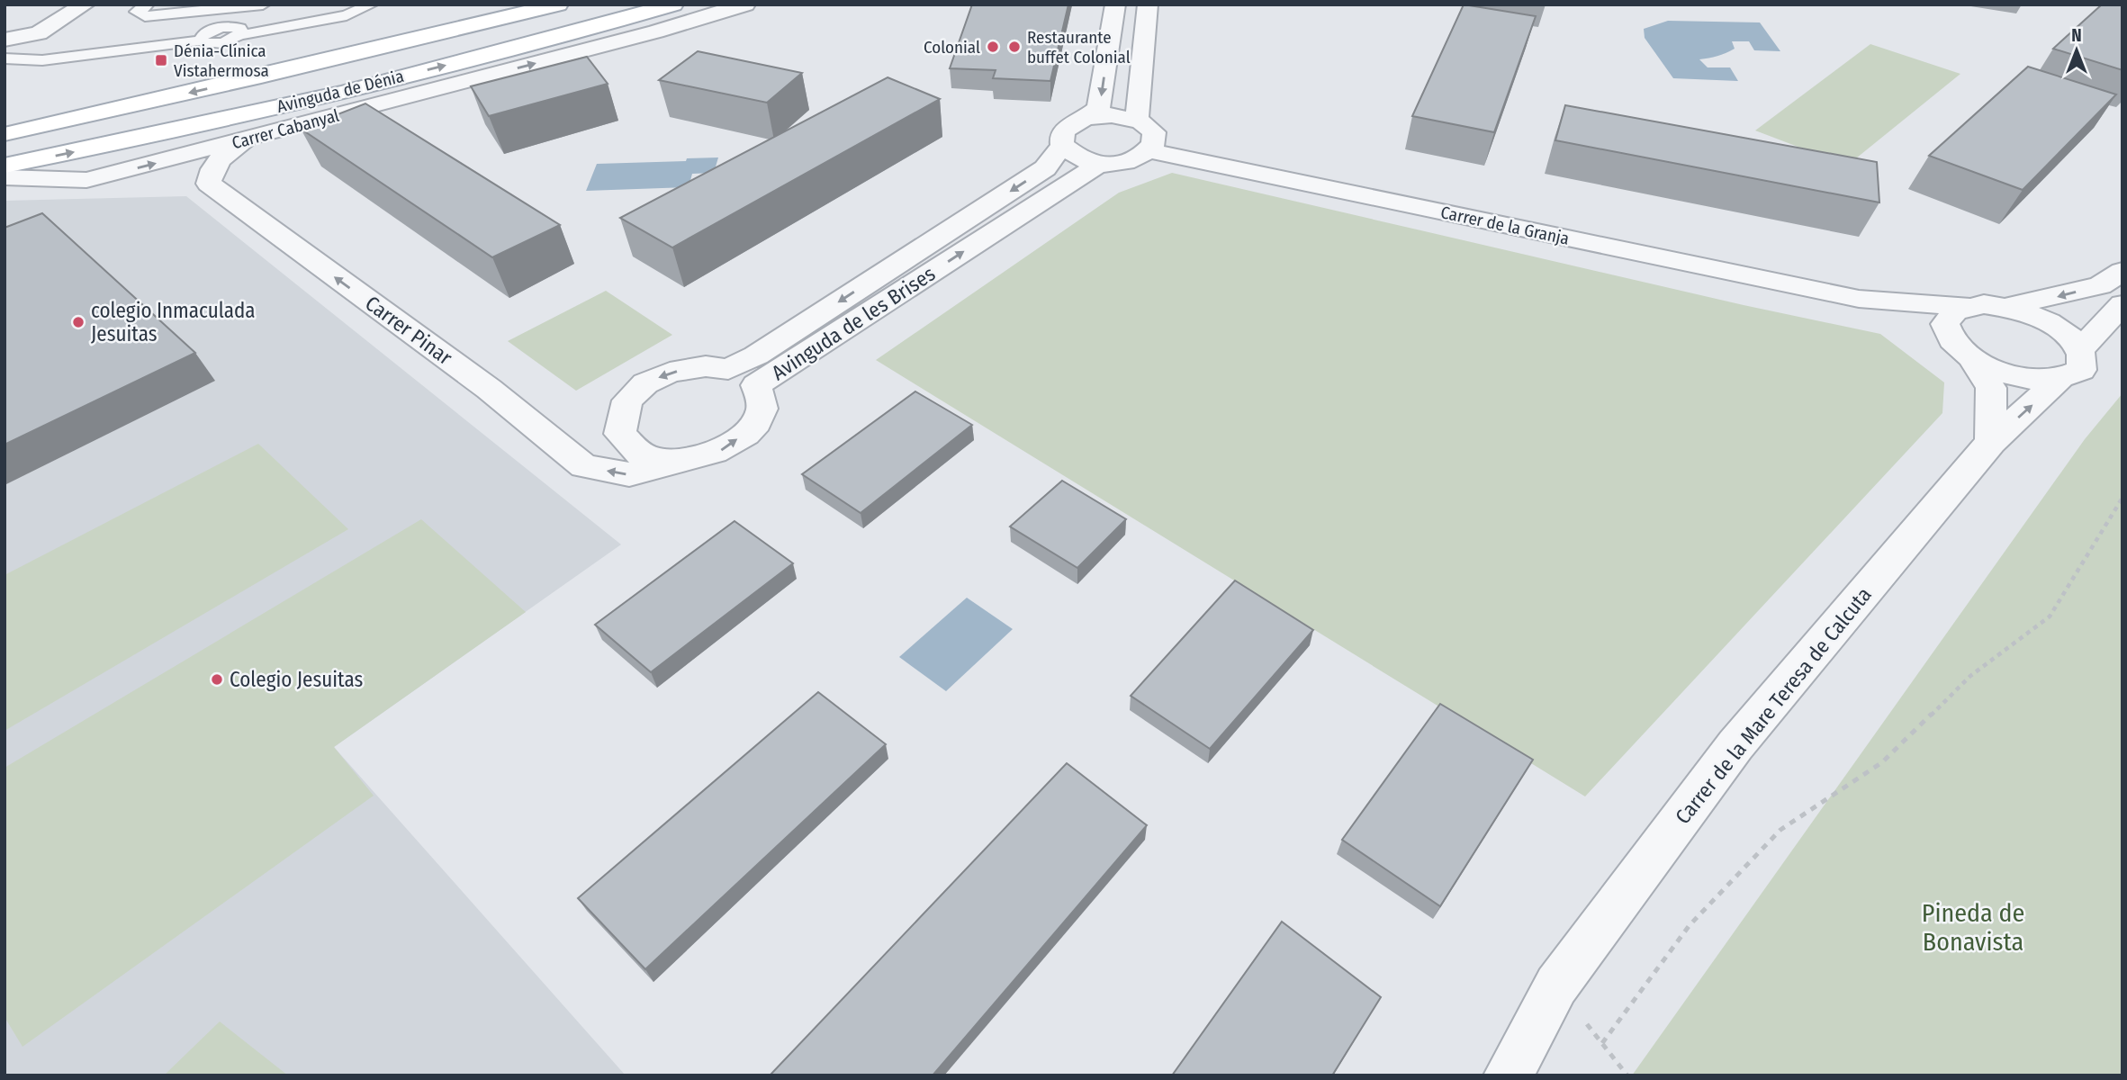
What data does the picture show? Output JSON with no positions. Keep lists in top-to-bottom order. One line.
{"streets":{"main road":["Avinguda de Dénia"],"street":["Carrer Cabanyal","Carrer de la Granja","Avinguda de les Brises","Carrer Pinar","Carrer de la Mare Teresa de Calcuta"]},"crossings":[["Carrer Cabanyal","Carrer Pinar"],["Avinguda de les Brises","Carrer Pinar"]],"one_way":["Carrer Cabanyal","Carrer Pinar"],"parks":["Pineda de Bonavista"],"places":{"other":["Colonial","Restaurante buffet Colonial","colegio Inmaculada Jesuitas","Colegio Jesuitas"],"transit":["Dénia-Clínica Vistahermosa"]},"north":"top"}
